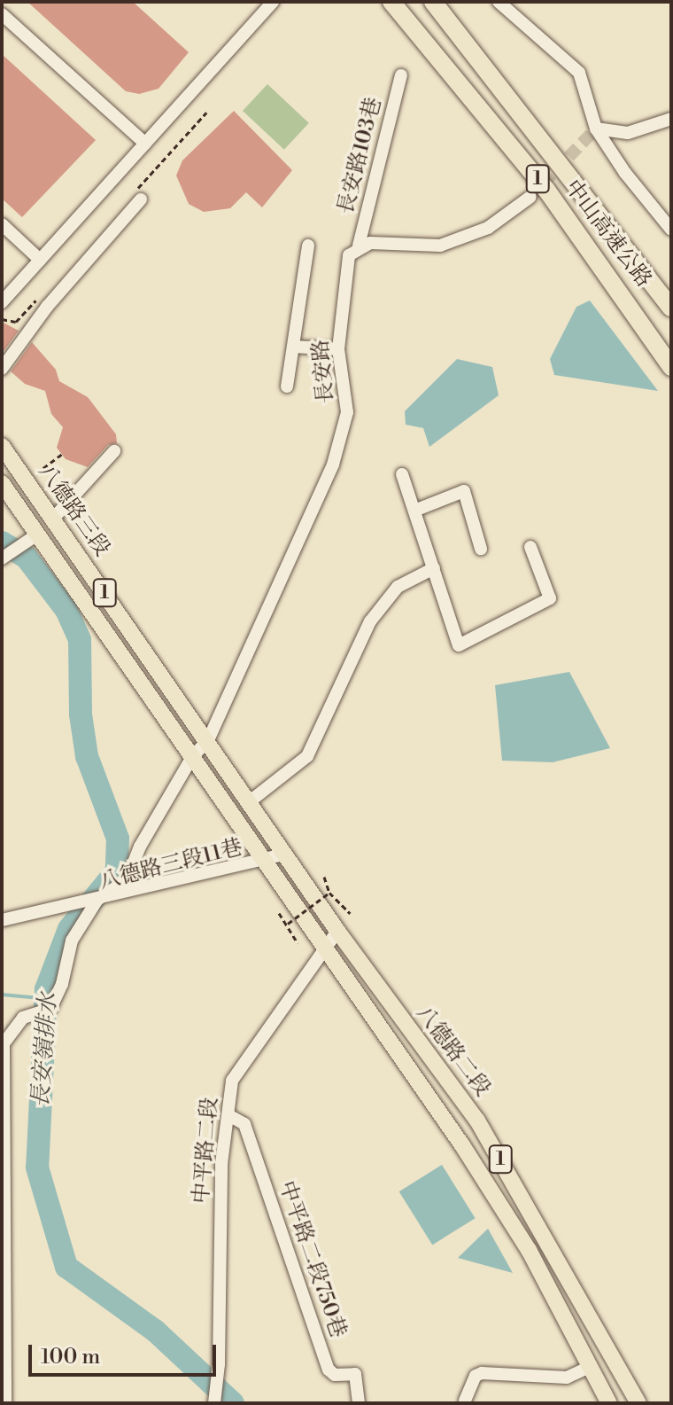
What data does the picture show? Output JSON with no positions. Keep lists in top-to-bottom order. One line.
{"streets":{"highway":["1","中山高速公路"],"main road":["八德路三段","八德路二段"],"street":["長安路103巷","長安路","八德路三段11巷","中平路二段","中平路二段750巷"]},"crossings":[["長安路103巷","長安路"],["長安路","八德路三段"],["長安路","八德路三段11巷"],["長安路","八德路二段"],["八德路三段","八德路二段"],["八德路三段11巷","八德路二段"],["八德路二段","中平路二段"],["中平路二段","中平路二段750巷"]],"water":["長安嶺排水"],"scale_bar":"100 m"}
